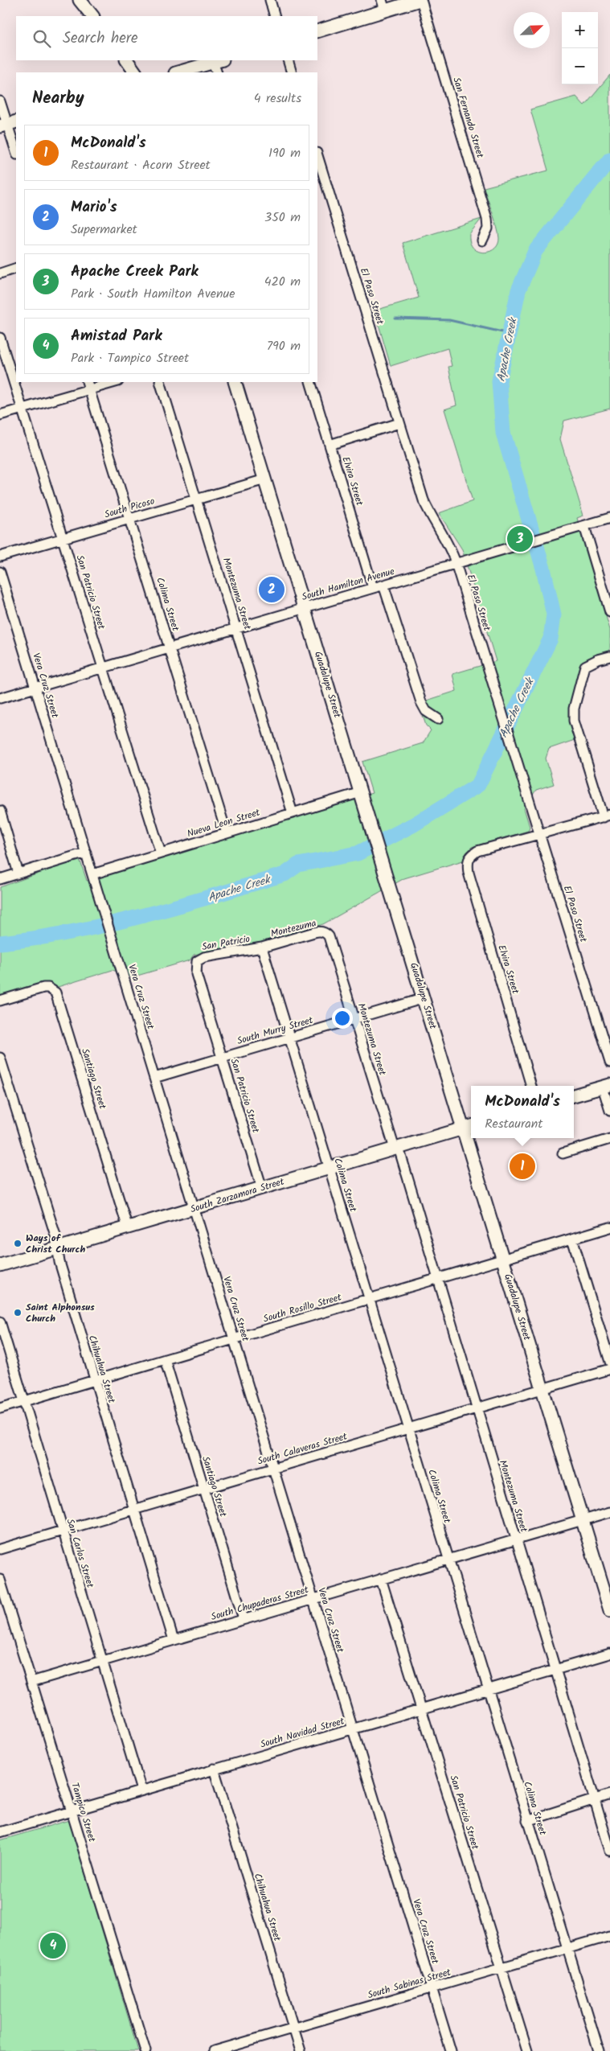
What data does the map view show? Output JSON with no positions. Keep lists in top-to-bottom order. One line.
{"streets":{"main road":["Guadalupe Street","South Zarzamora Street"],"street":["San Fernando Street","El Paso Street","Elvira Street","South Picoso","South Hamilton Avenue","San Patricio Street","Montezuma Street","Colima Street","Vera Cruz Street","Nueva Leon Street","Montezuma","San Patricio","South Murry Street","Santiago Street","South Rosillo Street","Chihuahua Street","South Calaveras Street","San Carlos Street","South Chupaderas Street","South Navidad Street","Tampico Street","South Sabinas Street"]},"crossings":[["El Paso Street","Elvira Street"],["El Paso Street","South Hamilton Avenue"],["Elvira Street","South Hamilton Avenue"],["South Picoso","San Patricio Street"],["South Picoso","Montezuma Street"],["South Picoso","Colima Street"],["South Picoso","Guadalupe Street"],["South Hamilton Avenue","San Patricio Street"],["South Hamilton Avenue","Montezuma Street"],["South Hamilton Avenue","Colima Street"],["South Hamilton Avenue","Guadalupe Street"],["South Hamilton Avenue","Vera Cruz Street"],["San Patricio Street","Nueva Leon Street"],["San Patricio Street","San Patricio"],["San Patricio Street","South Murry Street"],["San Patricio Street","South Zarzamora Street"],["San Patricio Street","South Chupaderas Street"],["San Patricio Street","South Navidad Street"],["San Patricio Street","South Sabinas Street"],["Montezuma Street","Nueva Leon Street"],["Montezuma Street","Montezuma"],["Montezuma Street","South Murry Street"],["Montezuma Street","South Zarzamora Street"],["Montezuma Street","South Rosillo Street"],["Montezuma Street","South Calaveras Street"],["Montezuma Street","South Chupaderas Street"],["Montezuma Street","South Navidad Street"],["Colima Street","Nueva Leon Street"],["Colima Street","Montezuma"],["Colima Street","San Patricio"],["Colima Street","South Murry Street"],["Colima Street","South Zarzamora Street"],["Colima Street","South Rosillo Street"],["Colima Street","South Calaveras Street"],["Colima Street","South Chupaderas Street"],["Colima Street","South Navidad Street"],["Colima Street","South Sabinas Street"],["Guadalupe Street","Nueva Leon Street"],["Guadalupe Street","South Murry Street"],["Guadalupe Street","South Zarzamora Street"],["Guadalupe Street","South Rosillo Street"],["Guadalupe Street","South Calaveras Street"],["Guadalupe Street","South Chupaderas Street"],["Vera Cruz Street","Nueva Leon Street"],["Vera Cruz Street","South Murry Street"],["Vera Cruz Street","South Zarzamora Street"],["Vera Cruz Street","South Rosillo Street"],["Vera Cruz Street","South Calaveras Street"],["Vera Cruz Street","South Chupaderas Street"],["Vera Cruz Street","South Navidad Street"],["Vera Cruz Street","South Sabinas Street"],["Montezuma","San Patricio"],["Santiago Street","South Zarzamora Street"],["Santiago Street","South Rosillo Street"],["Santiago Street","South Calaveras Street"],["Santiago Street","South Chupaderas Street"],["South Zarzamora Street","Chihuahua Street"],["South Rosillo Street","Chihuahua Street"],["South Rosillo Street","San Carlos Street"],["Chihuahua Street","South Calaveras Street"],["Chihuahua Street","South Chupaderas Street"],["Chihuahua Street","South Navidad Street"],["Chihuahua Street","South Sabinas Street"],["South Calaveras Street","San Carlos Street"],["San Carlos Street","South Chupaderas Street"],["San Carlos Street","South Navidad Street"],["South Chupaderas Street","Tampico Street"],["South Navidad Street","Tampico Street"]],"water":["Apache Creek"],"places":["Ways of Christ Church","Saint Alphonsus Church"],"north":"top right","page":{"map_buttons":["+","−"],"search":"Search here","heading":["Nearby","4 results"],"list":[{"mark":"1","name":"McDonald's","note":"Restaurant · Acorn Street","value":"190 m"},{"mark":"2","name":"Mario's","note":"Supermarket","value":"350 m"},{"mark":"3","name":"Apache Creek Park","note":"Park · South Hamilton Avenue","value":"420 m"},{"mark":"4","name":"Amistad Park","note":"Park · Tampico Street","value":"790 m"}],"pins":["3","2","1","4"],"popup":["McDonald's","Restaurant"]}}
